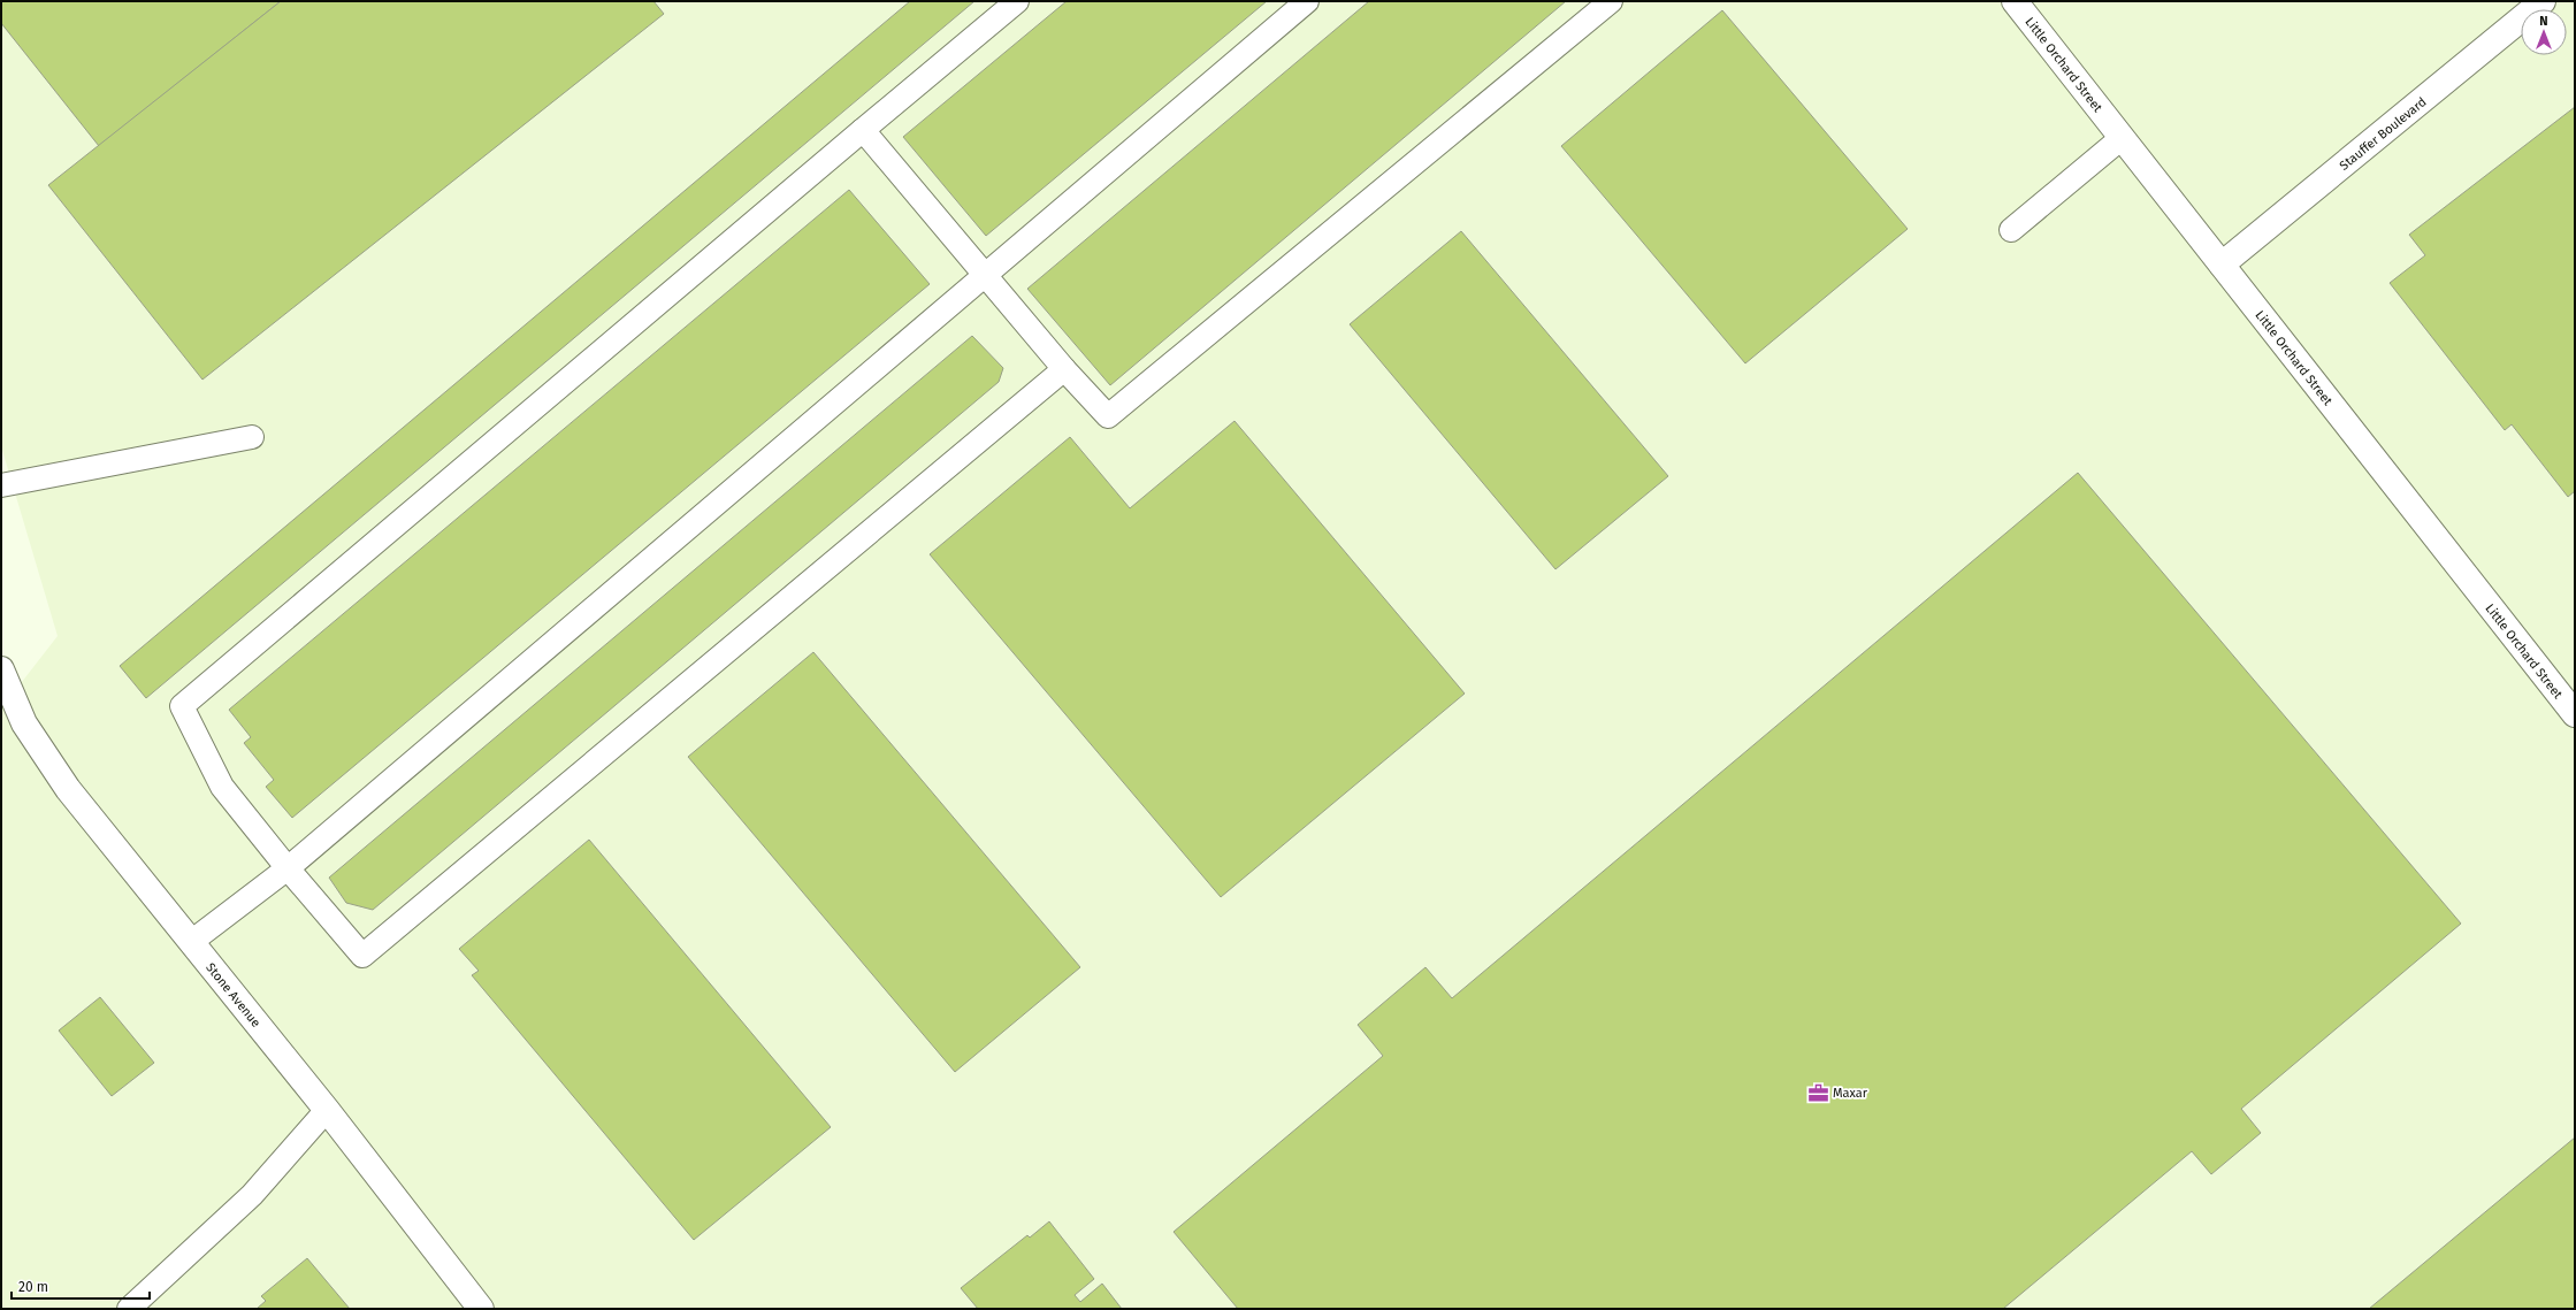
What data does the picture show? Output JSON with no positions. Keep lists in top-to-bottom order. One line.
{"streets":{"street":["Little Orchard Street","Stauffer Boulevard","Stone Avenue"]},"crossings":[["Little Orchard Street","Stauffer Boulevard"]],"places":{"office":["Maxar"]},"scale_bar":"20 m","north":"top"}
